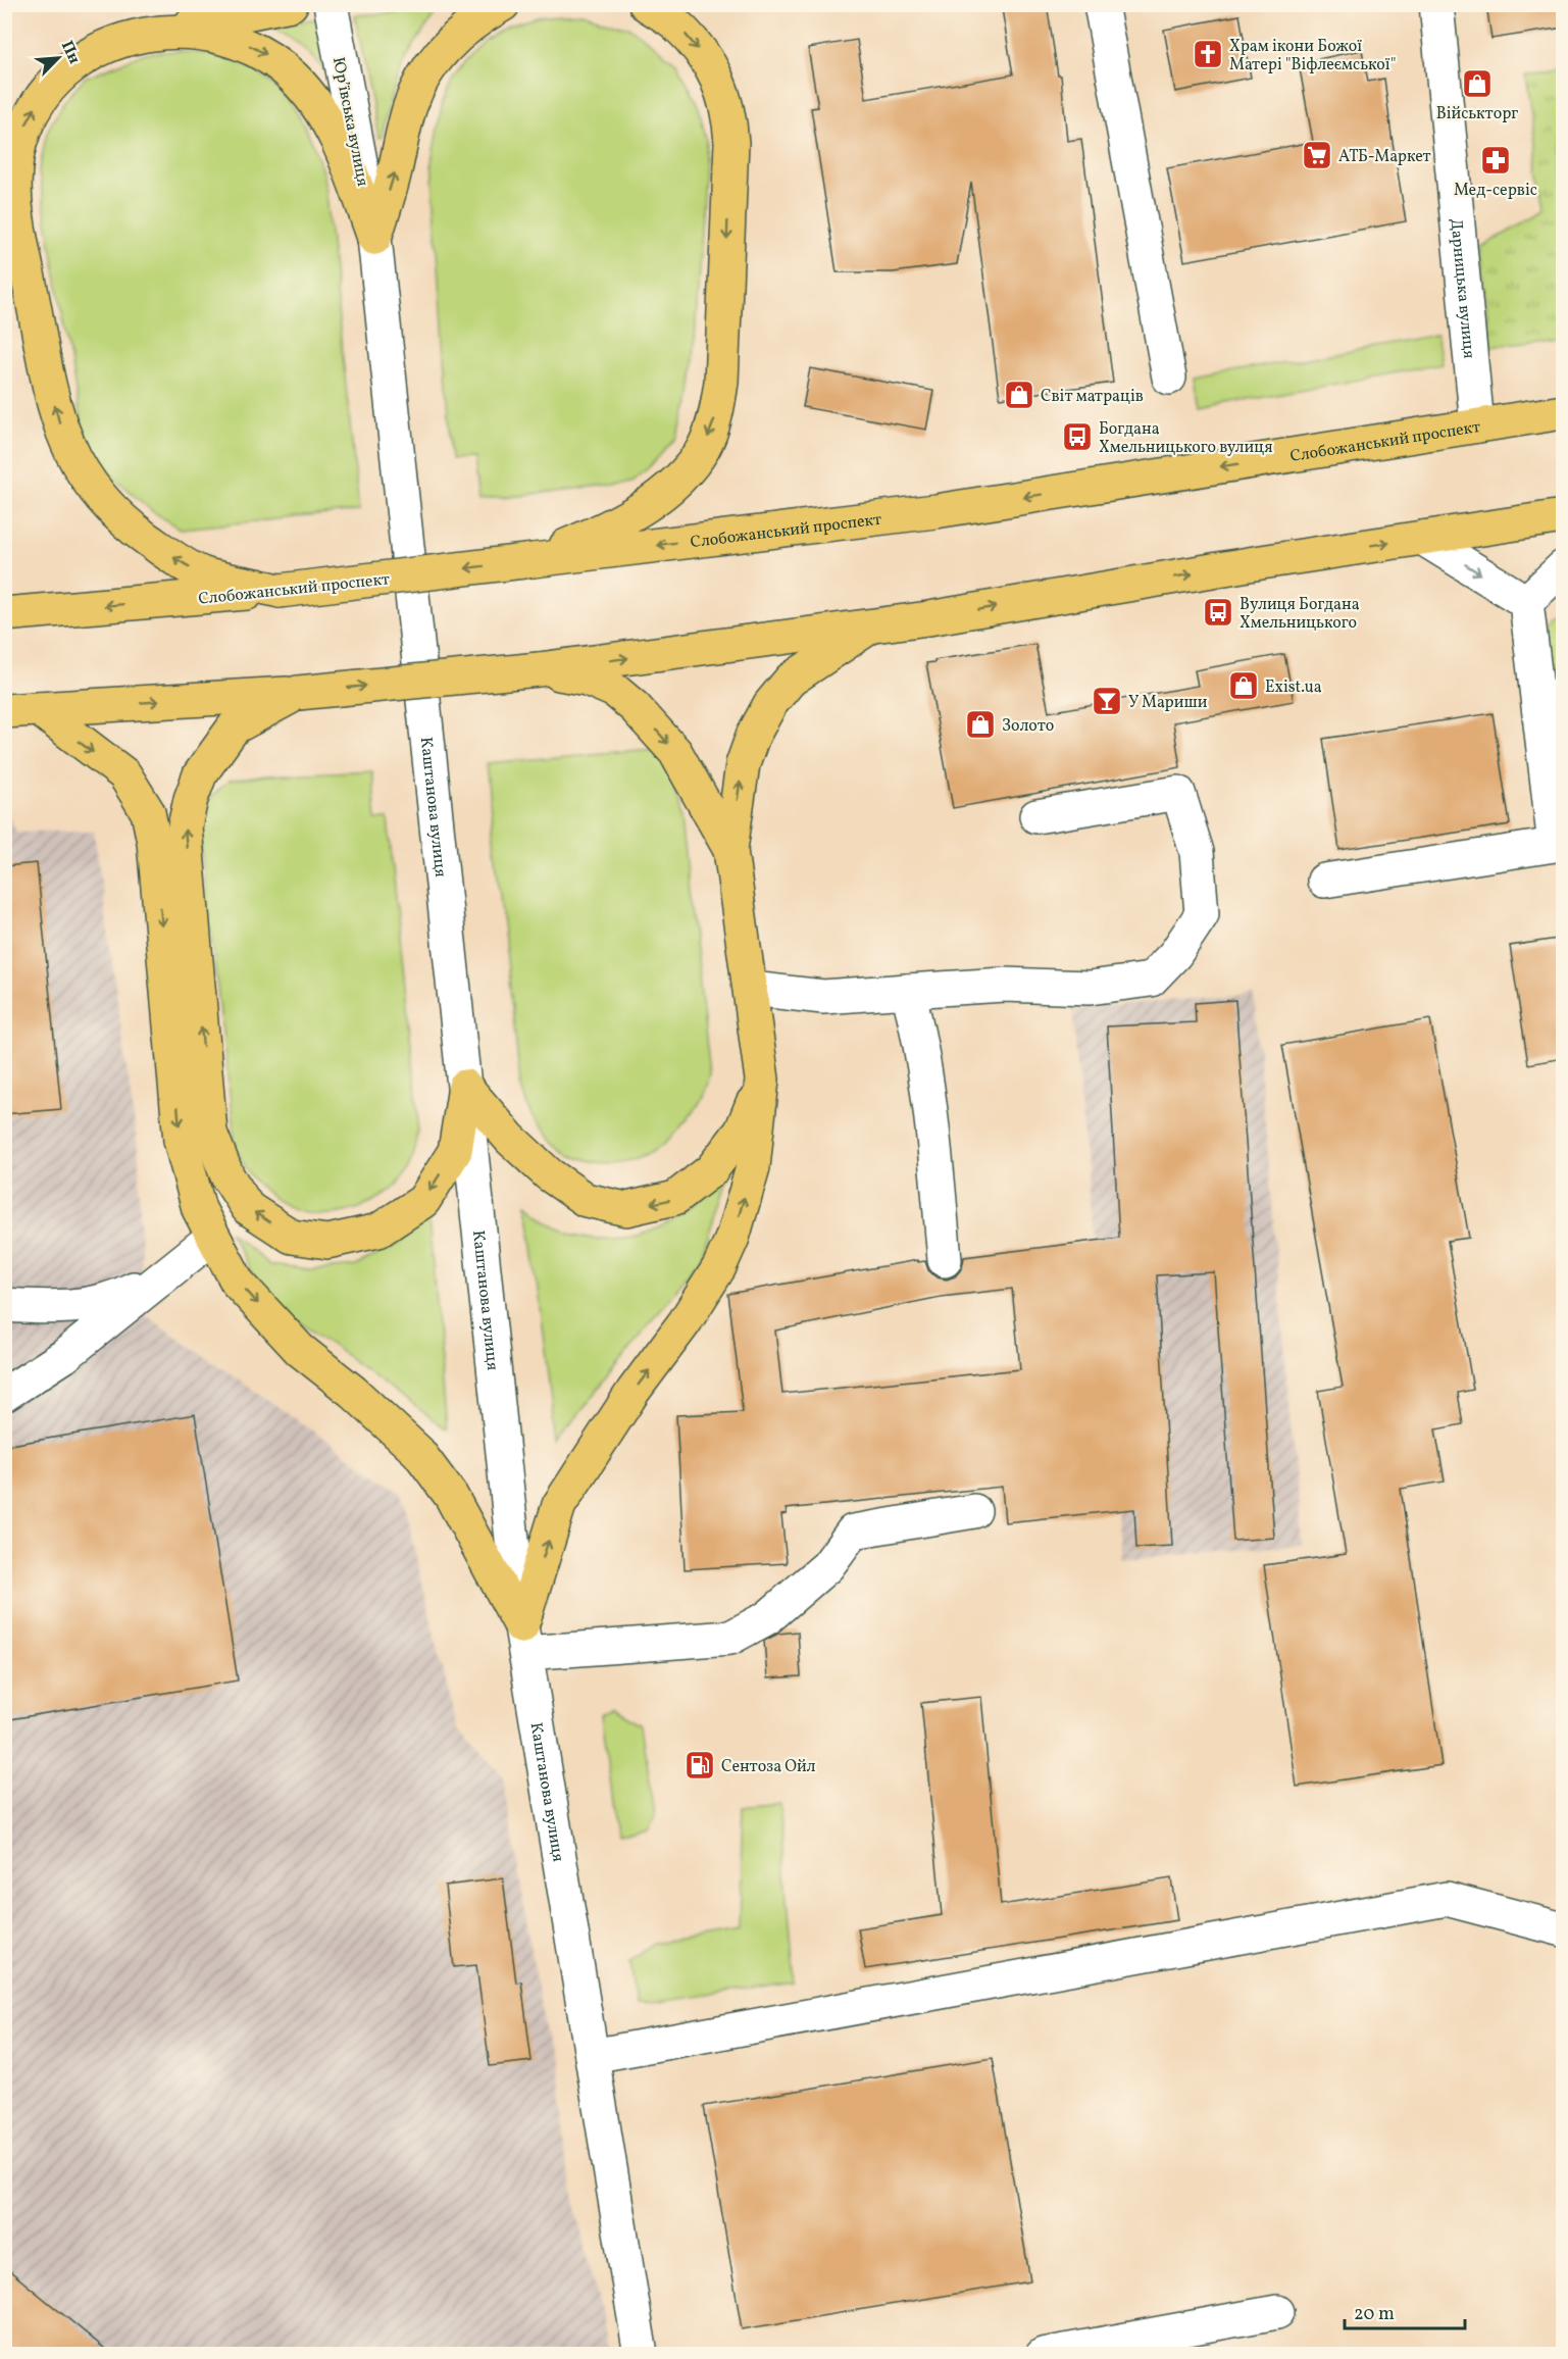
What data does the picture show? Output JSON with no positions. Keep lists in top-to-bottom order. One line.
{"streets":{"main road":["Слобожанський проспект"],"street":["Юрʼївська вулиця","Дарницька вулиця","Каштанова вулиця"]},"crossings":[["Юрʼївська вулиця","Каштанова вулиця"],["Дарницька вулиця","Слобожанський проспект"]],"places":{"church":["Храм ікони Божої Матері \"Віфлеємської\""],"shop":["Військторг","Світ матраців","Exist.ua","Золото"],"supermarket":["АТБ-Маркет"],"pharmacy":["Мед-сервіс"],"bus stop":["Богдана Хмельницького вулиця","Вулиця Богдана Хмельницького"],"bar":["У Мариши"],"fuel station":["Сентоза Ойл"]},"scale_bar":"20 m","north":"top right"}
